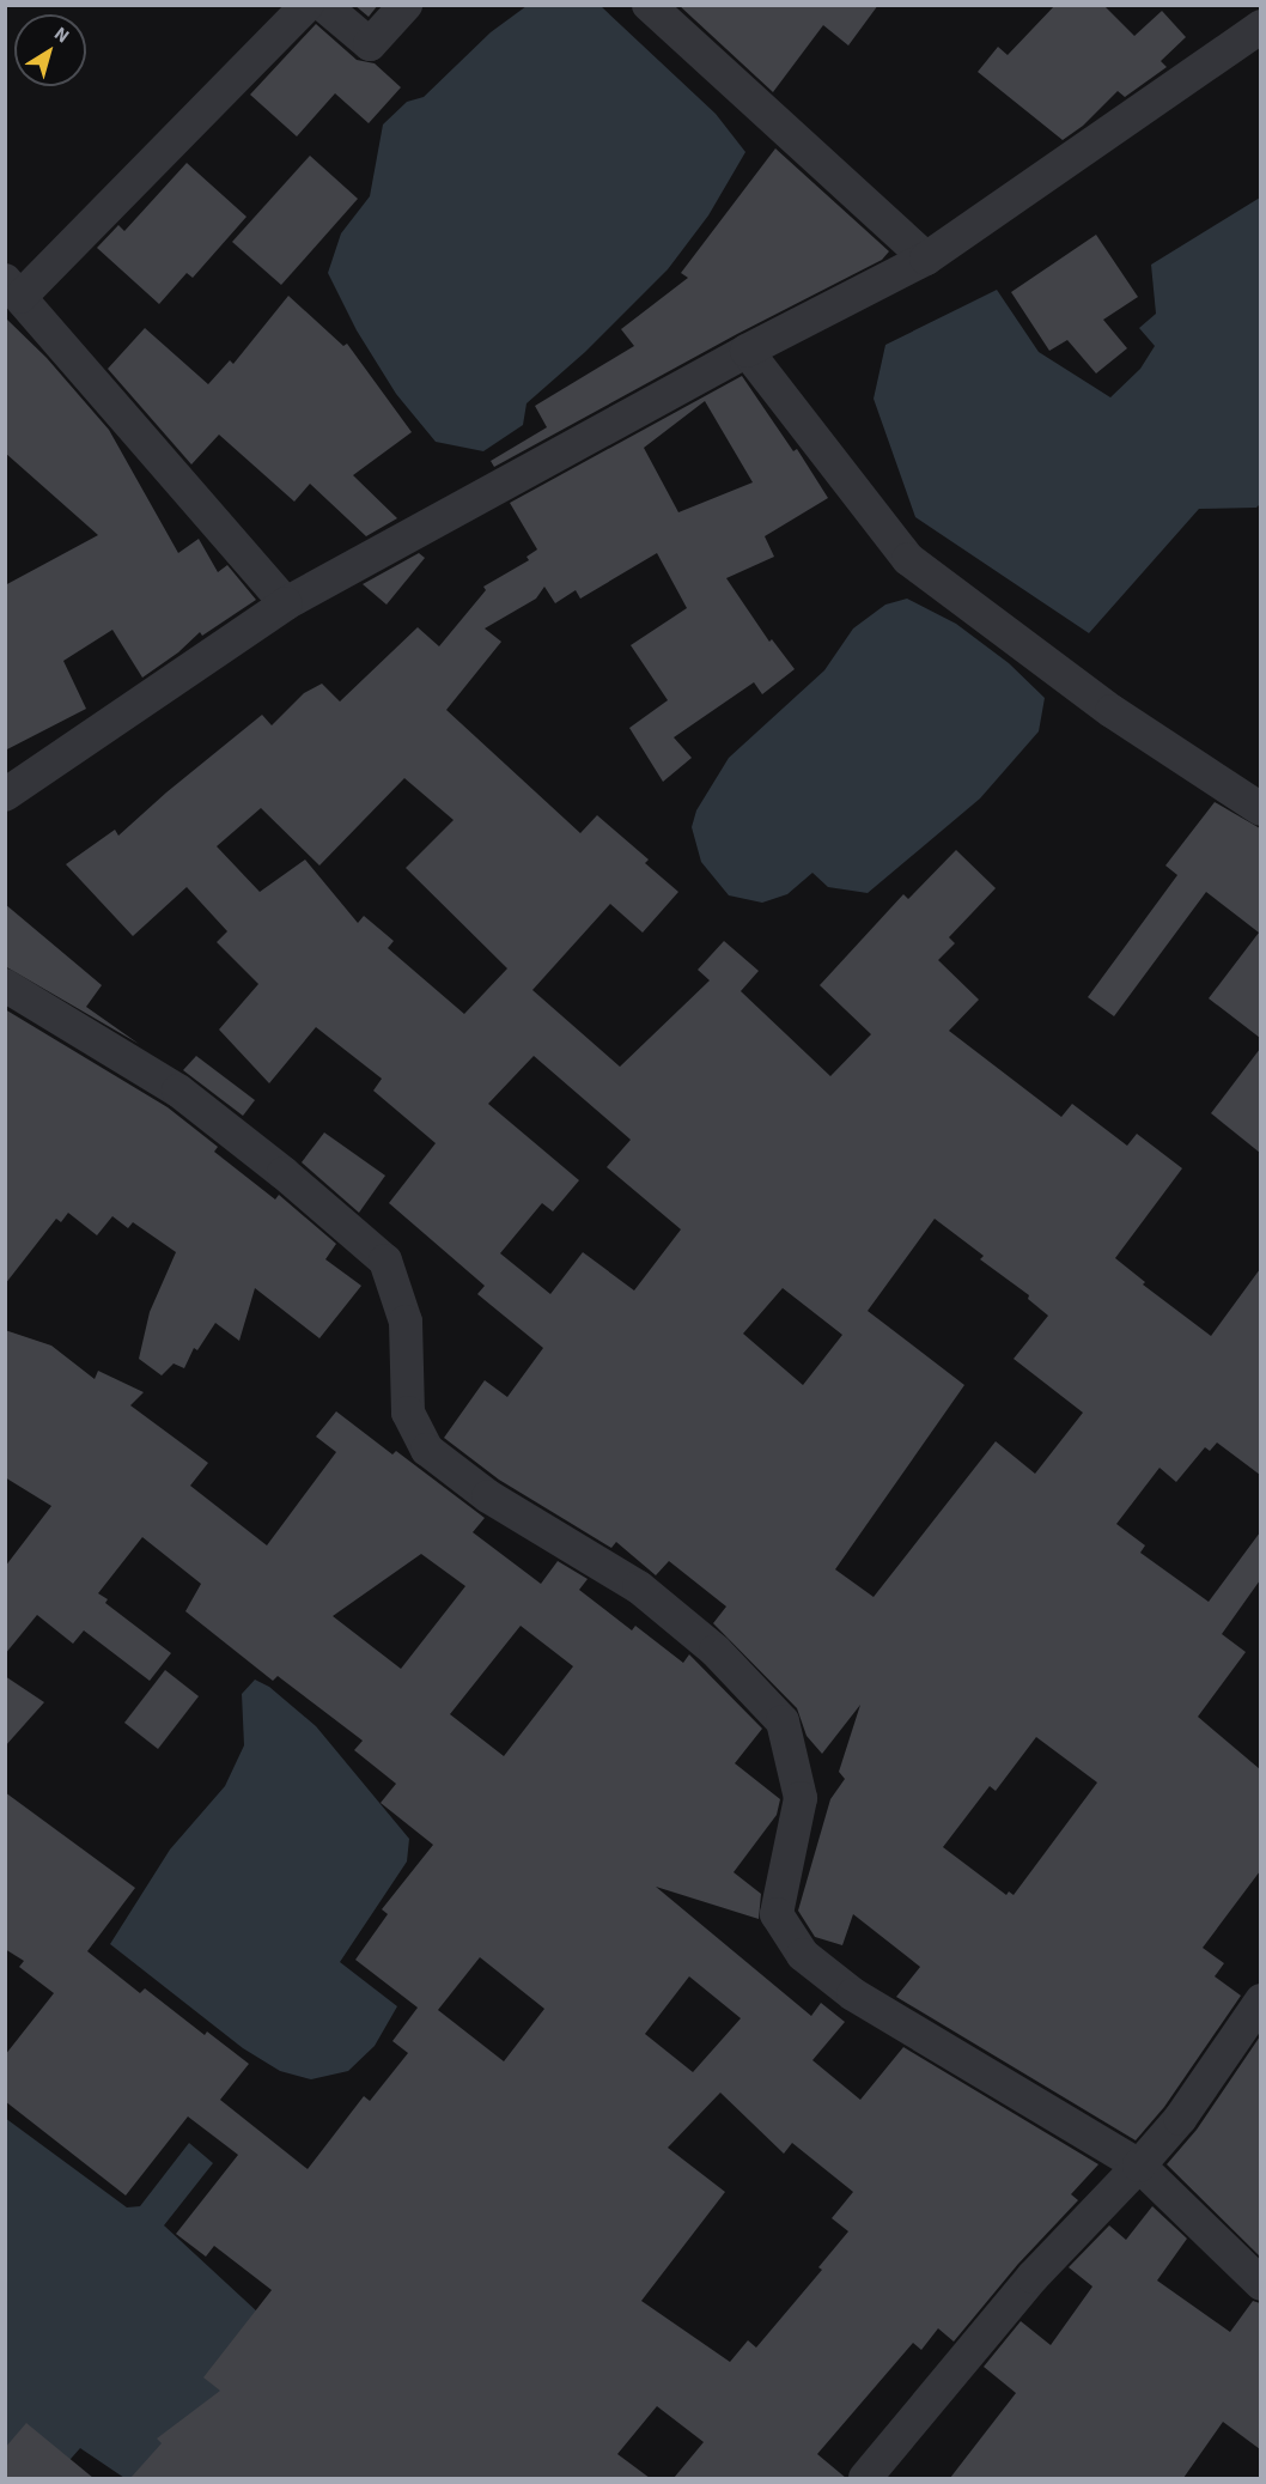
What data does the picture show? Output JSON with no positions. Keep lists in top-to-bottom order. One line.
{"north":"top right"}
